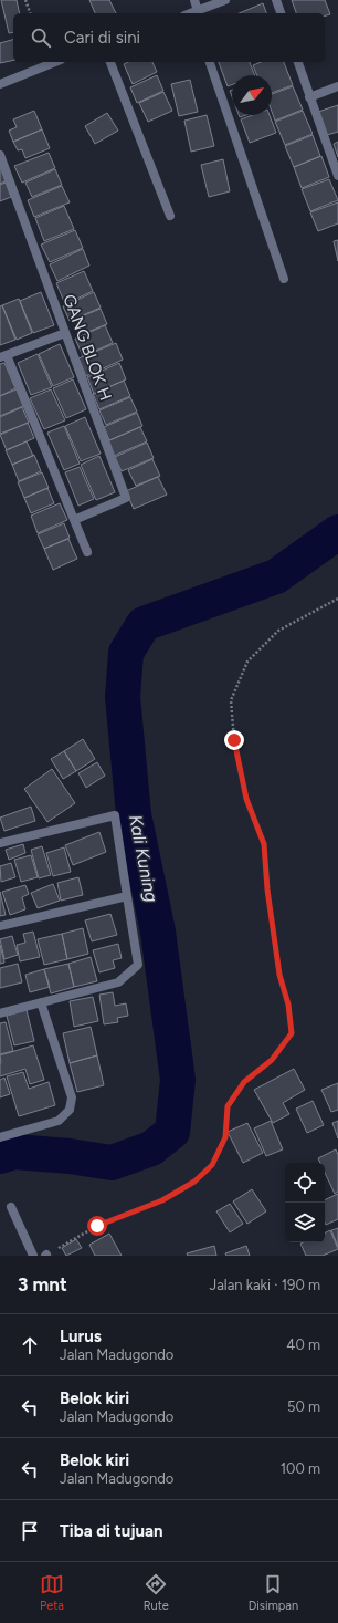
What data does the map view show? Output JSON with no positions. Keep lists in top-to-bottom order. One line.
{"streets":{"street":["GANG BLOK H"]},"water":["Kali Kuning"],"north":"top right","page":{"search":"Cari di sini","heading":["3 mnt","Jalan kaki · 190 m"],"list":[["Lurus","Jalan Madugondo","40 m"],["Belok kiri","Jalan Madugondo","50 m"],["Belok kiri","Jalan Madugondo","100 m"],"Tiba di tujuan"],"nav":["Peta","Rute","Disimpan"]}}
